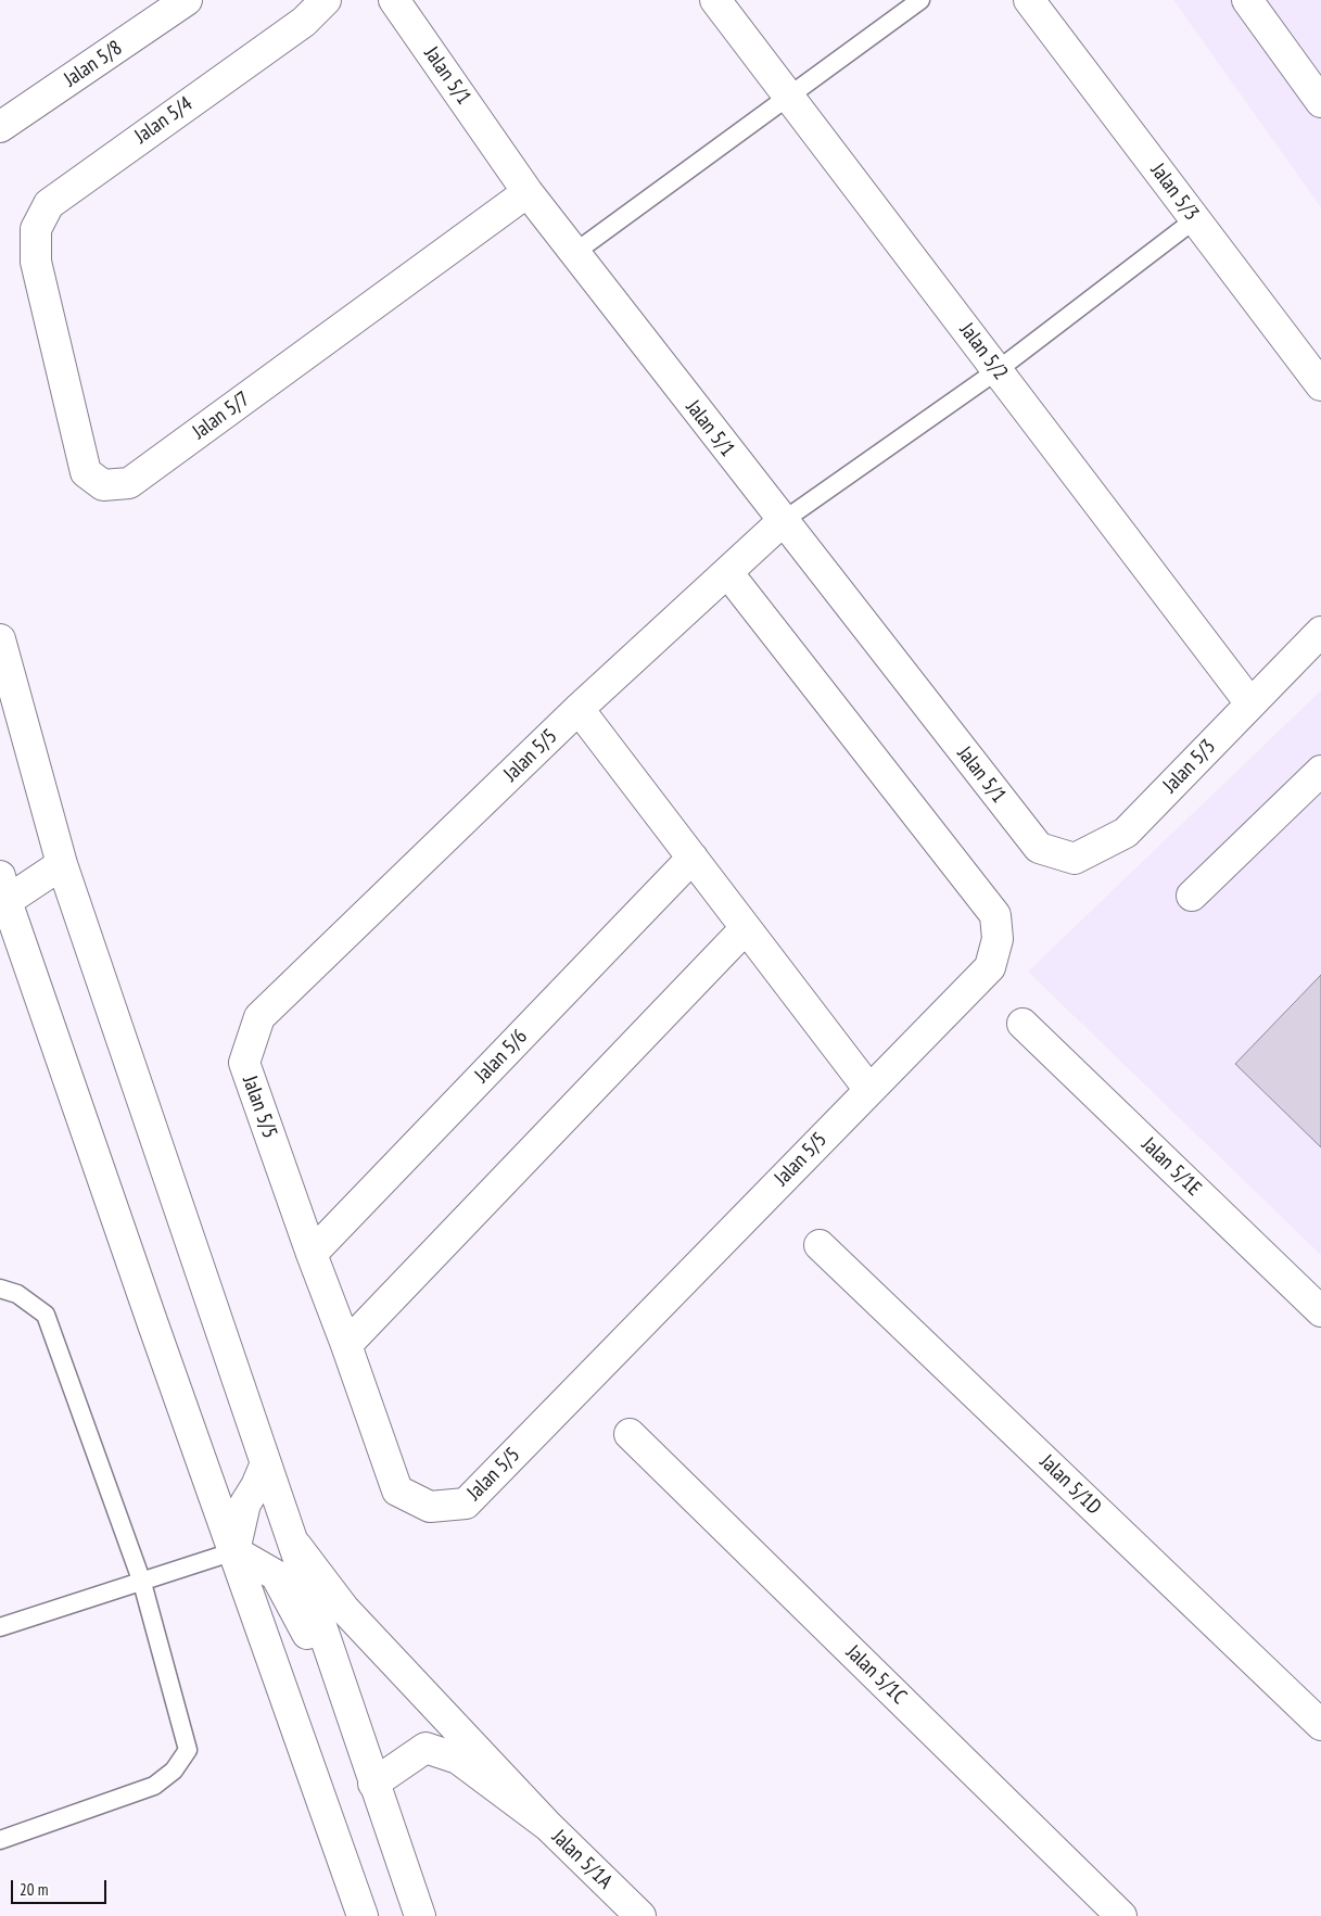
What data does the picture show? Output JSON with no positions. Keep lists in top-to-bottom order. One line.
{"streets":{"street":["Jalan 5/8","Jalan 5/1","Jalan 5/4","Jalan 5/3","Jalan 5/2","Jalan 5/7","Jalan 5/5","Jalan 5/6","Jalan 5/1E","Jalan 5/1D","Jalan 5/1C","Jalan 5/1A"]},"crossings":[["Jalan 5/1","Jalan 5/3"],["Jalan 5/1","Jalan 5/7"],["Jalan 5/1","Jalan 5/5"],["Jalan 5/4","Jalan 5/7"],["Jalan 5/3","Jalan 5/2"],["Jalan 5/5","Jalan 5/6"]],"scale_bar":"20 m"}
